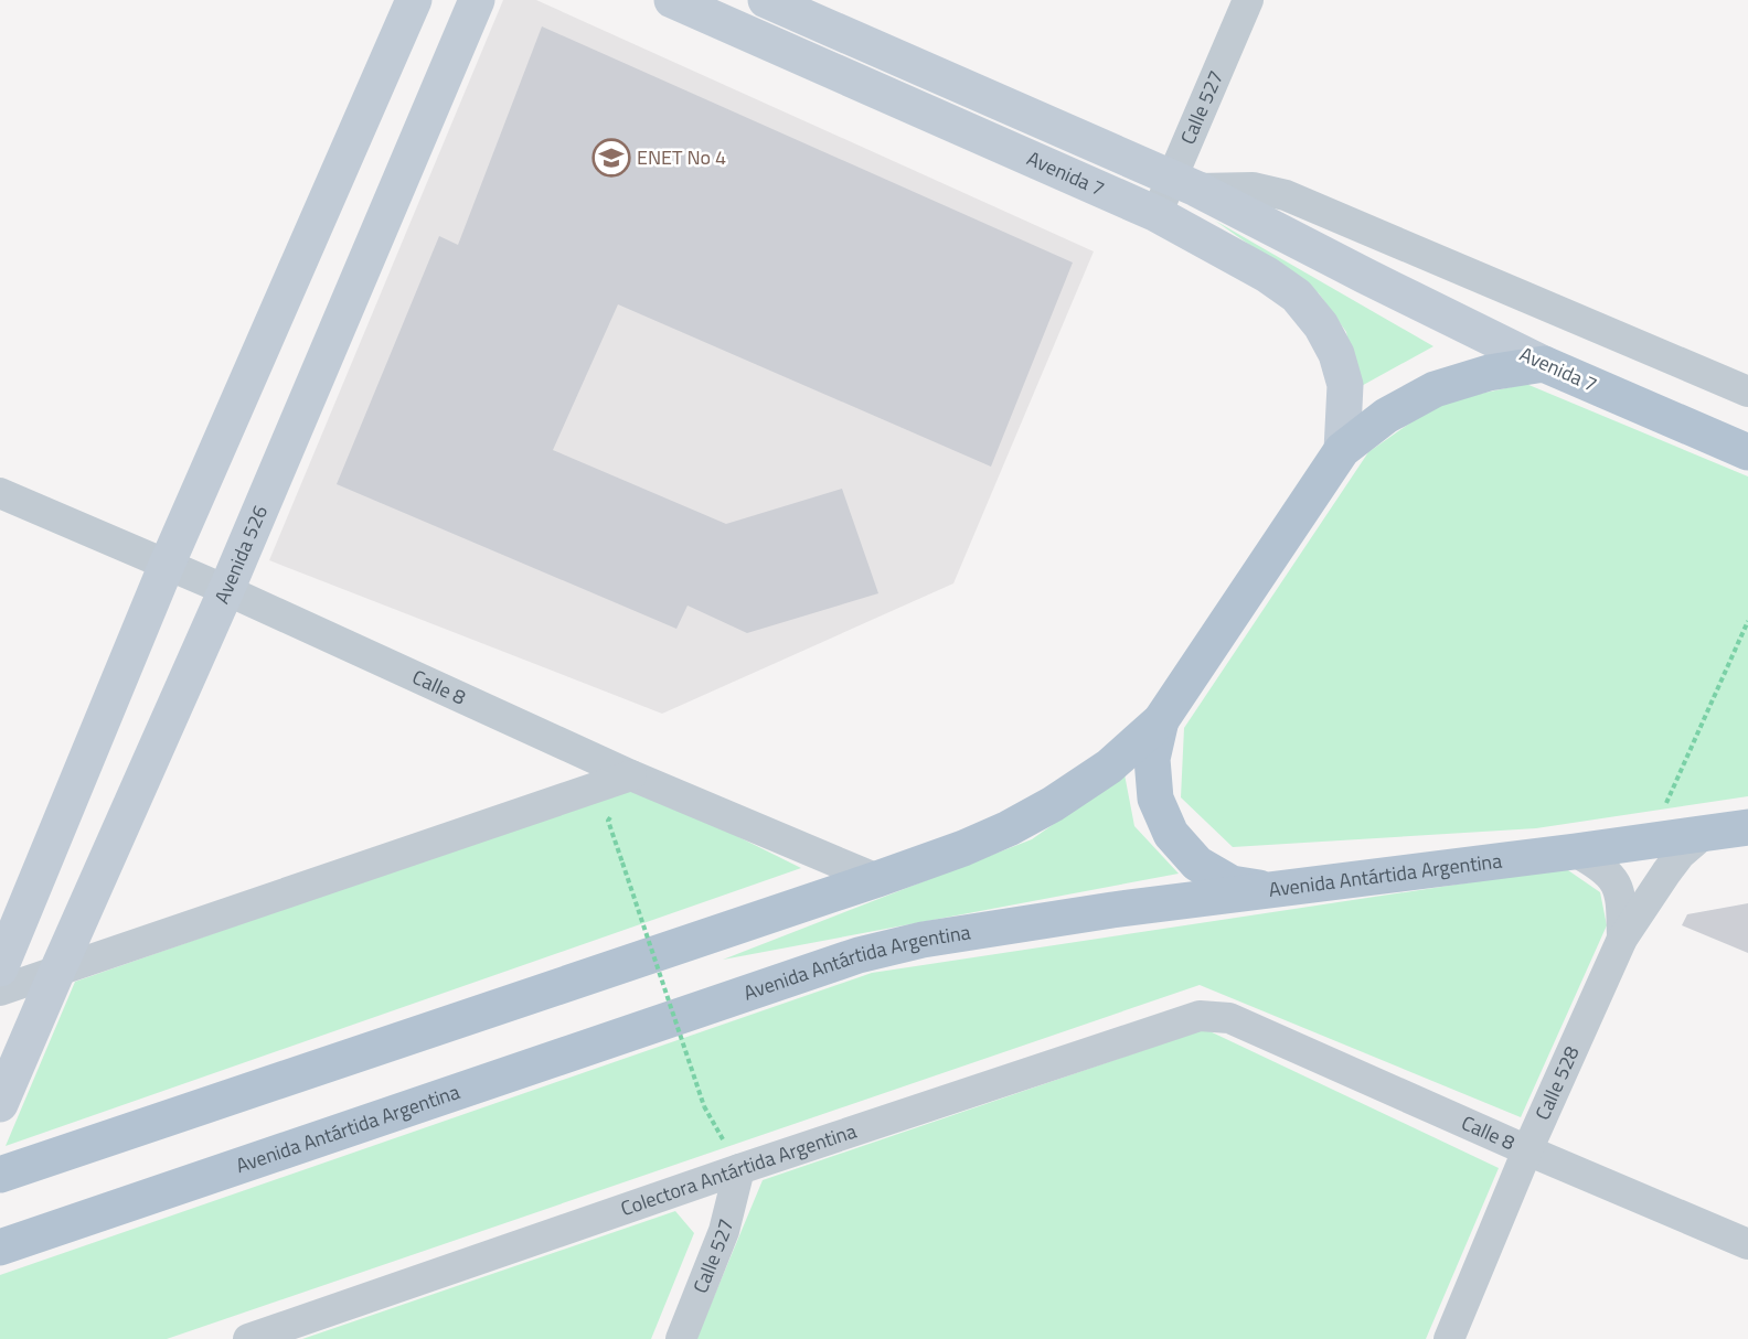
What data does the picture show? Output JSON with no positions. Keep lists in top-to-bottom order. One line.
{"streets":{"main road":["Avenida 7","Avenida 526","Avenida Antártida Argentina"],"street":["Calle 527","Calle 8","Calle 528","Colectora Antártida Argentina"]},"crossings":[["Calle 527","Avenida 7"],["Calle 527","Colectora Antártida Argentina"],["Avenida 526","Calle 8"],["Calle 8","Calle 528"],["Calle 8","Colectora Antártida Argentina"],["Avenida Antártida Argentina","Calle 528"]],"places":{"school or university":["ENET No 4"]}}
